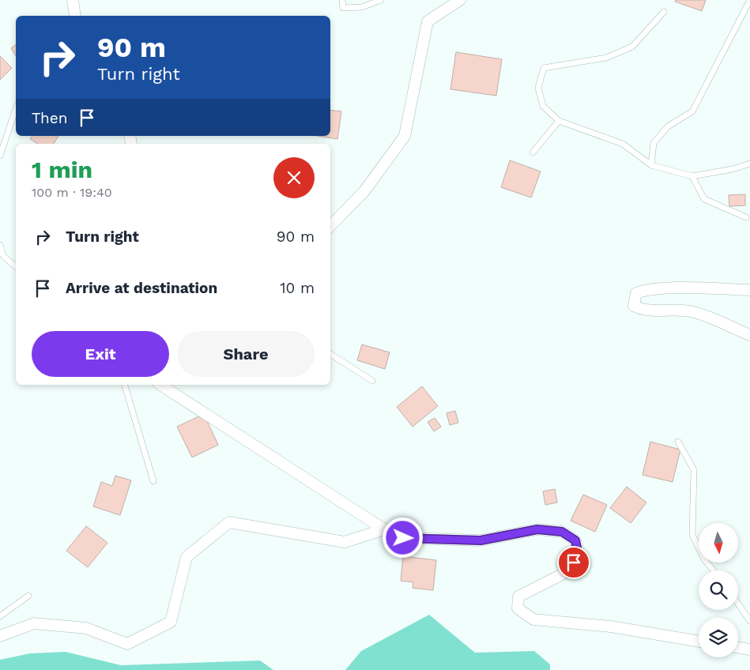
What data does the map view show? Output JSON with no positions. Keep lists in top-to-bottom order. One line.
{"north":"bottom","page":{"turn":["90 m","Turn right"],"then":"Then","heading":["1 min","100 m · 19:40"],"list":[{"name":"Turn right","value":"90 m"},{"name":"Arrive at destination","value":"10 m"}],"buttons":["Exit","Share"]}}
